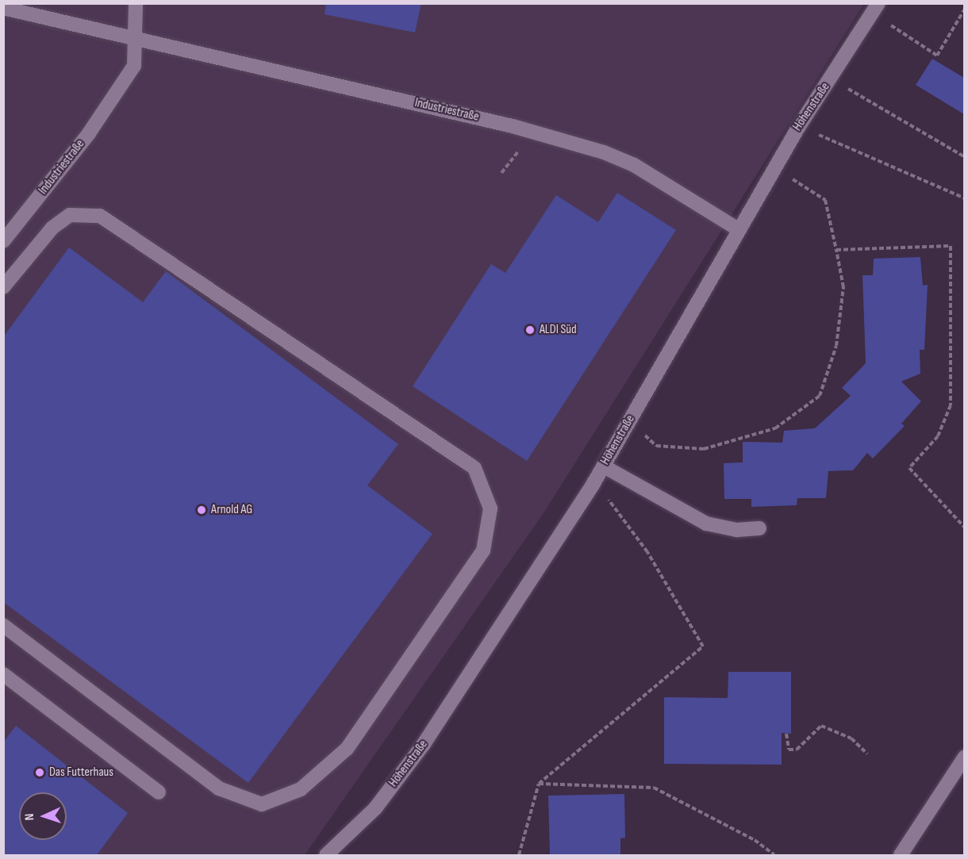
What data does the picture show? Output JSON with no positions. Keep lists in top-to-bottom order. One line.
{"streets":{"street":["Höhenstraße","Industriestraße"]},"crossings":[["Höhenstraße","Industriestraße"]],"places":["ALDI Süd","Arnold AG","Das Futterhaus"],"north":"left"}
